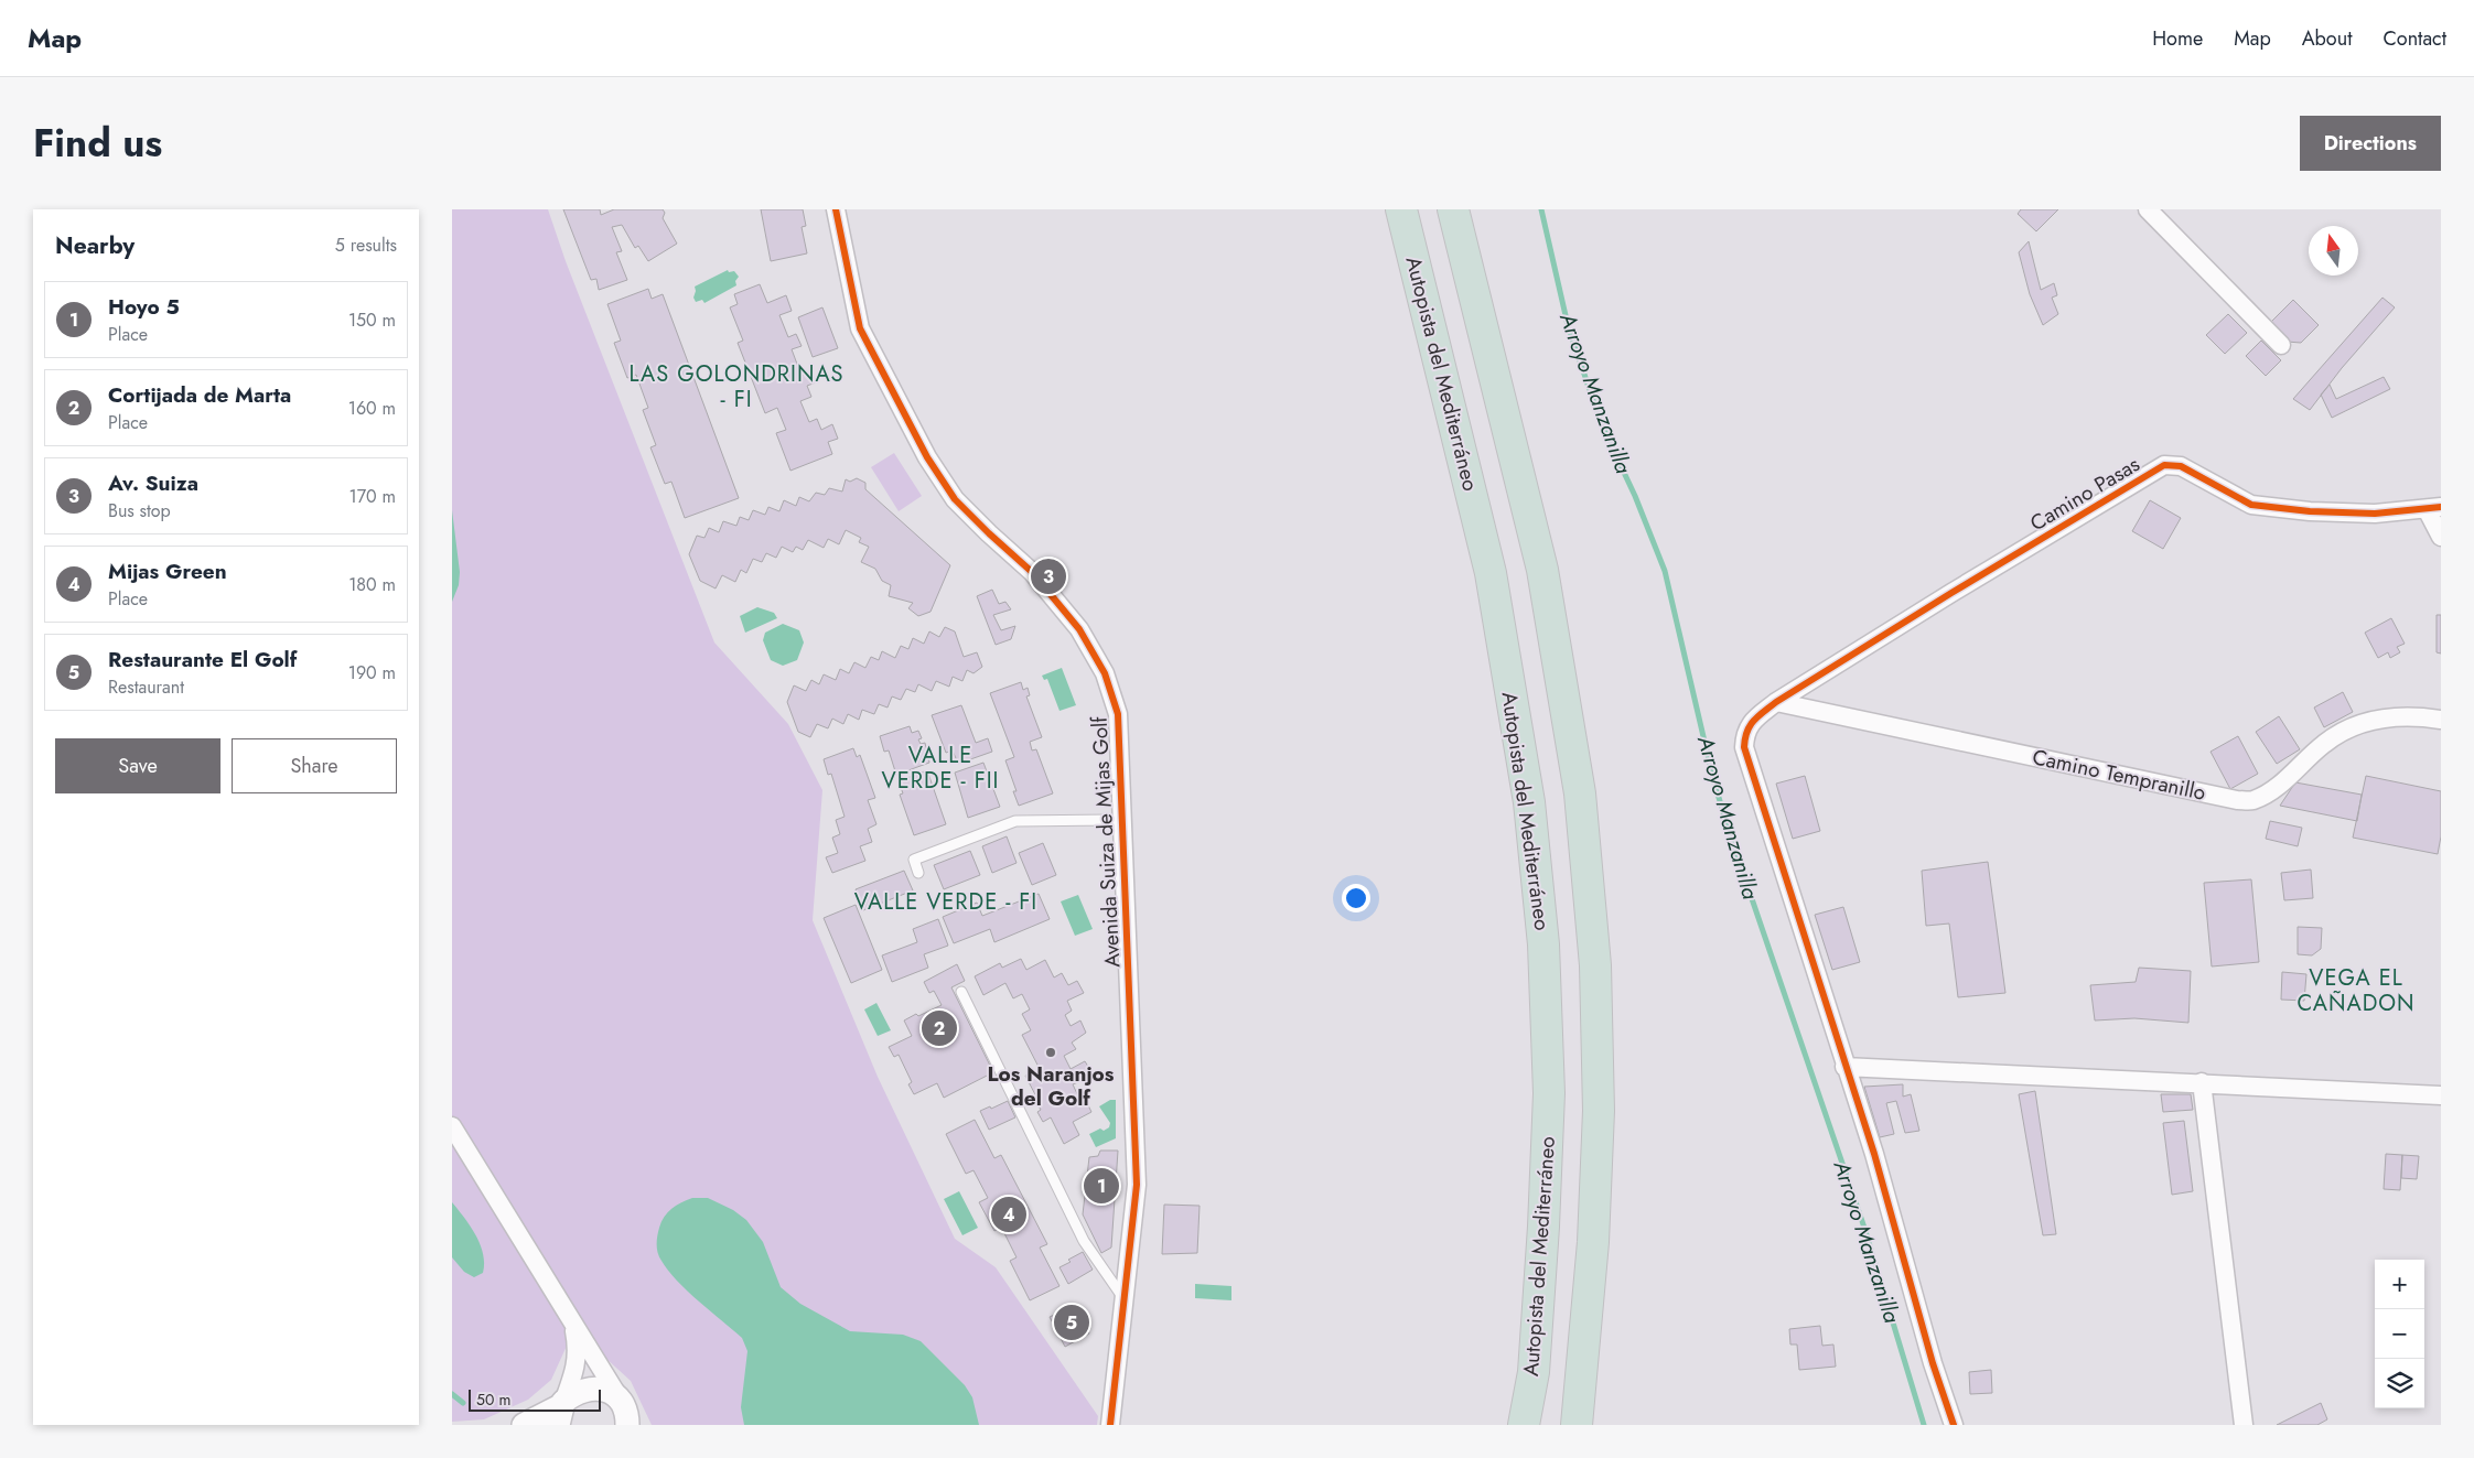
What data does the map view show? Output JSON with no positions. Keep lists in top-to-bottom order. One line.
{"streets":{"highway":["Autopista del Mediterráneo"],"street":["Camino Pasas","Camino Tempranillo","Avenida Suiza de Mijas Golf"]},"crossings":[["Camino Pasas","Camino Tempranillo"]],"districts":["LAS GOLONDRINAS - FI","VALLE VERDE - FII","VALLE VERDE - FI","VEGA EL CAÑADON"],"water":["Arroyo Manzanilla"],"places":["Los Naranjos del Golf"],"scale_bar":"50 m","north":"top","page":{"header":"Map","nav":["Home","Map","About","Contact"],"title":"Find us","buttons":["Directions",["Save","Share"]],"heading":["Nearby","5 results"],"list":[{"mark":"1","name":"Hoyo 5","note":"Place","value":"150 m"},{"mark":"2","name":"Cortijada de Marta","note":"Place","value":"160 m"},{"mark":"3","name":"Av. Suiza","note":"Bus stop","value":"170 m"},{"mark":"4","name":"Mijas Green","note":"Place","value":"180 m"},{"mark":"5","name":"Restaurante El Golf","note":"Restaurant","value":"190 m"}],"pins":["3","2","1","4","5"],"map_buttons":["+","−"],"scale":"50 m"}}
